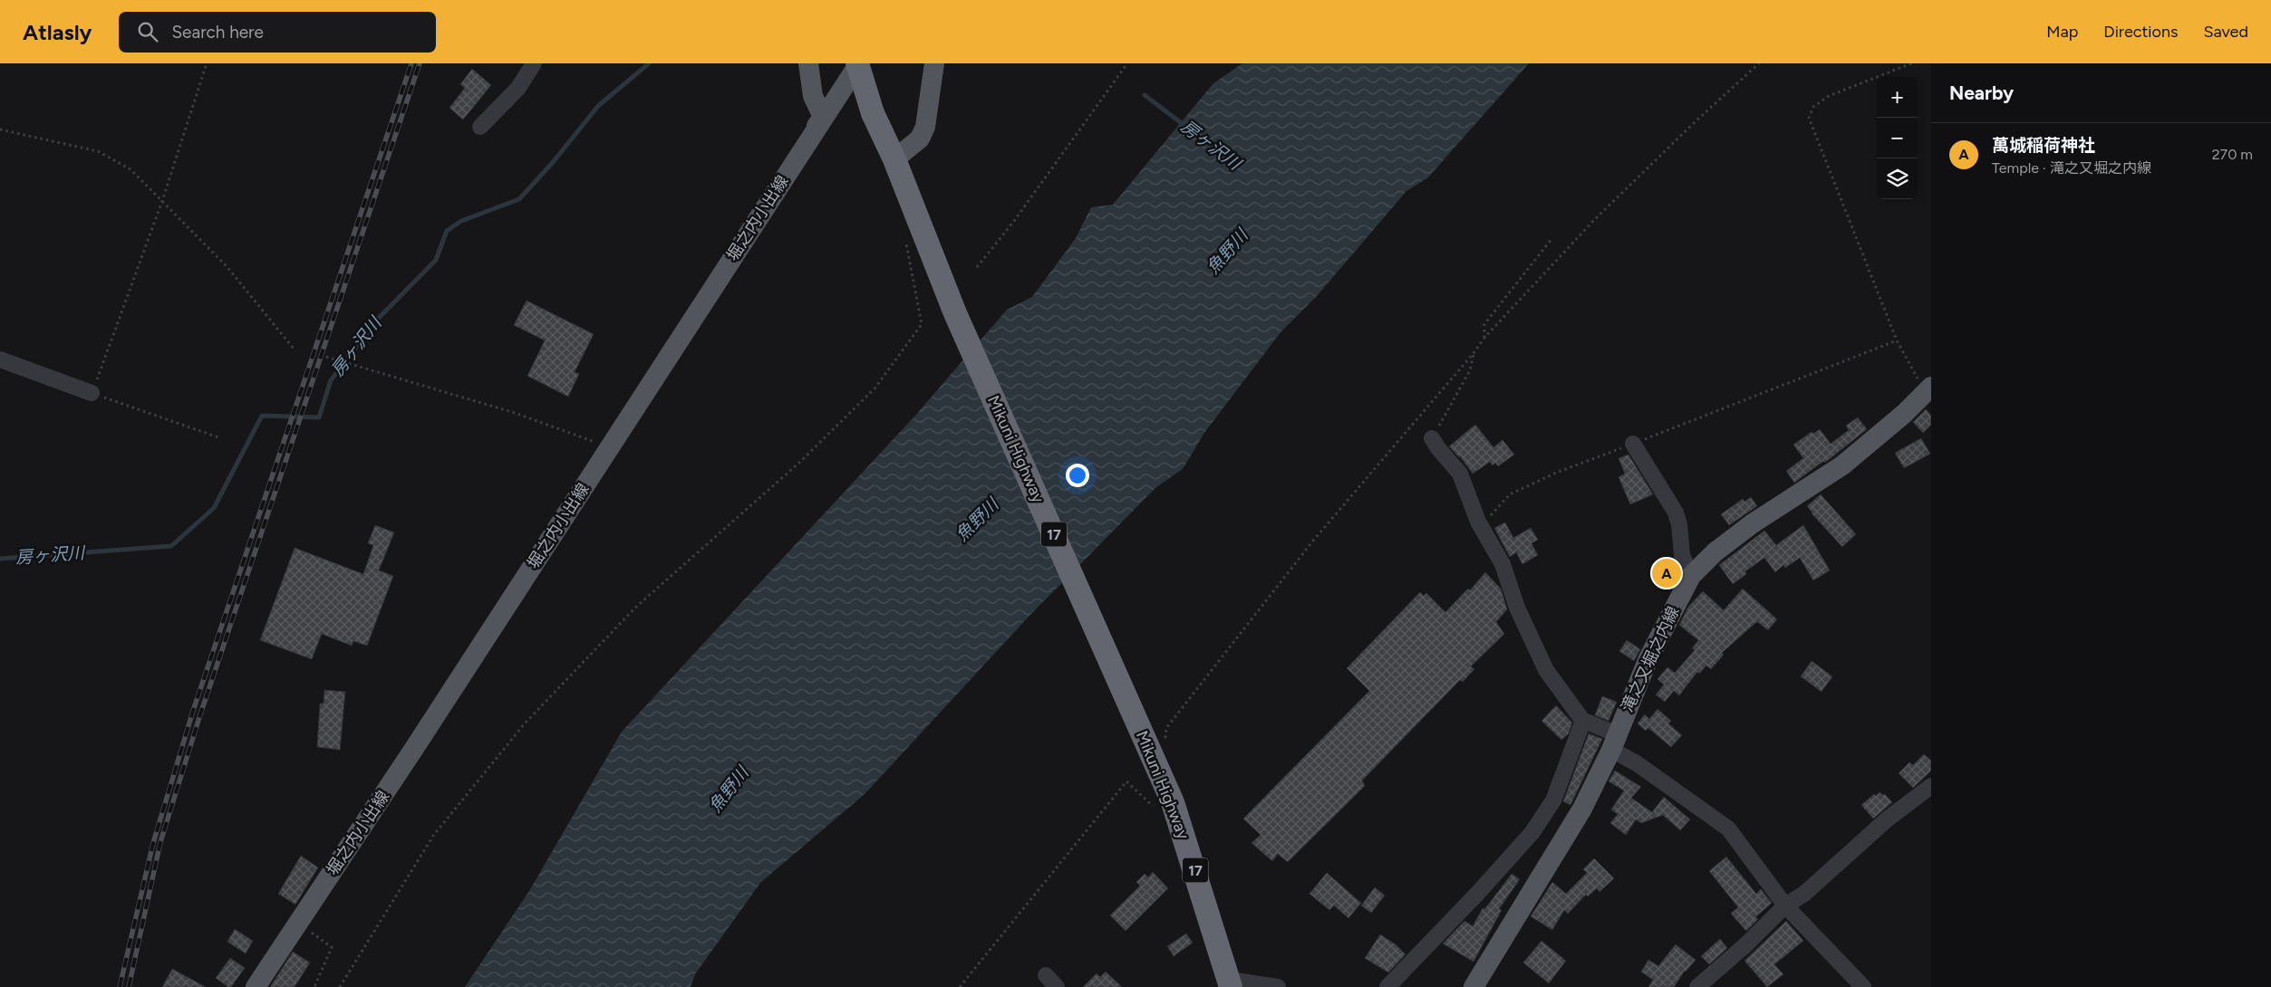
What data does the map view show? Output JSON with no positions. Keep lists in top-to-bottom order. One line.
{"streets":{"highway":["Mikuni Highway","17"],"main road":["堀之内小出線","滝之又堀之内線"]},"crossings":[["堀之内小出線","Mikuni Highway"]],"water":["房ヶ沢川","魚野川"],"page":{"header":"Atlasly","search":"Search here","nav":["Map","Directions","Saved"],"heading":"Nearby","map_buttons":["+","−"],"list":[{"mark":"A","name":"萬城稲荷神社","note":"Temple · 滝之又堀之内線","value":"270 m"}],"pins":"A"}}
